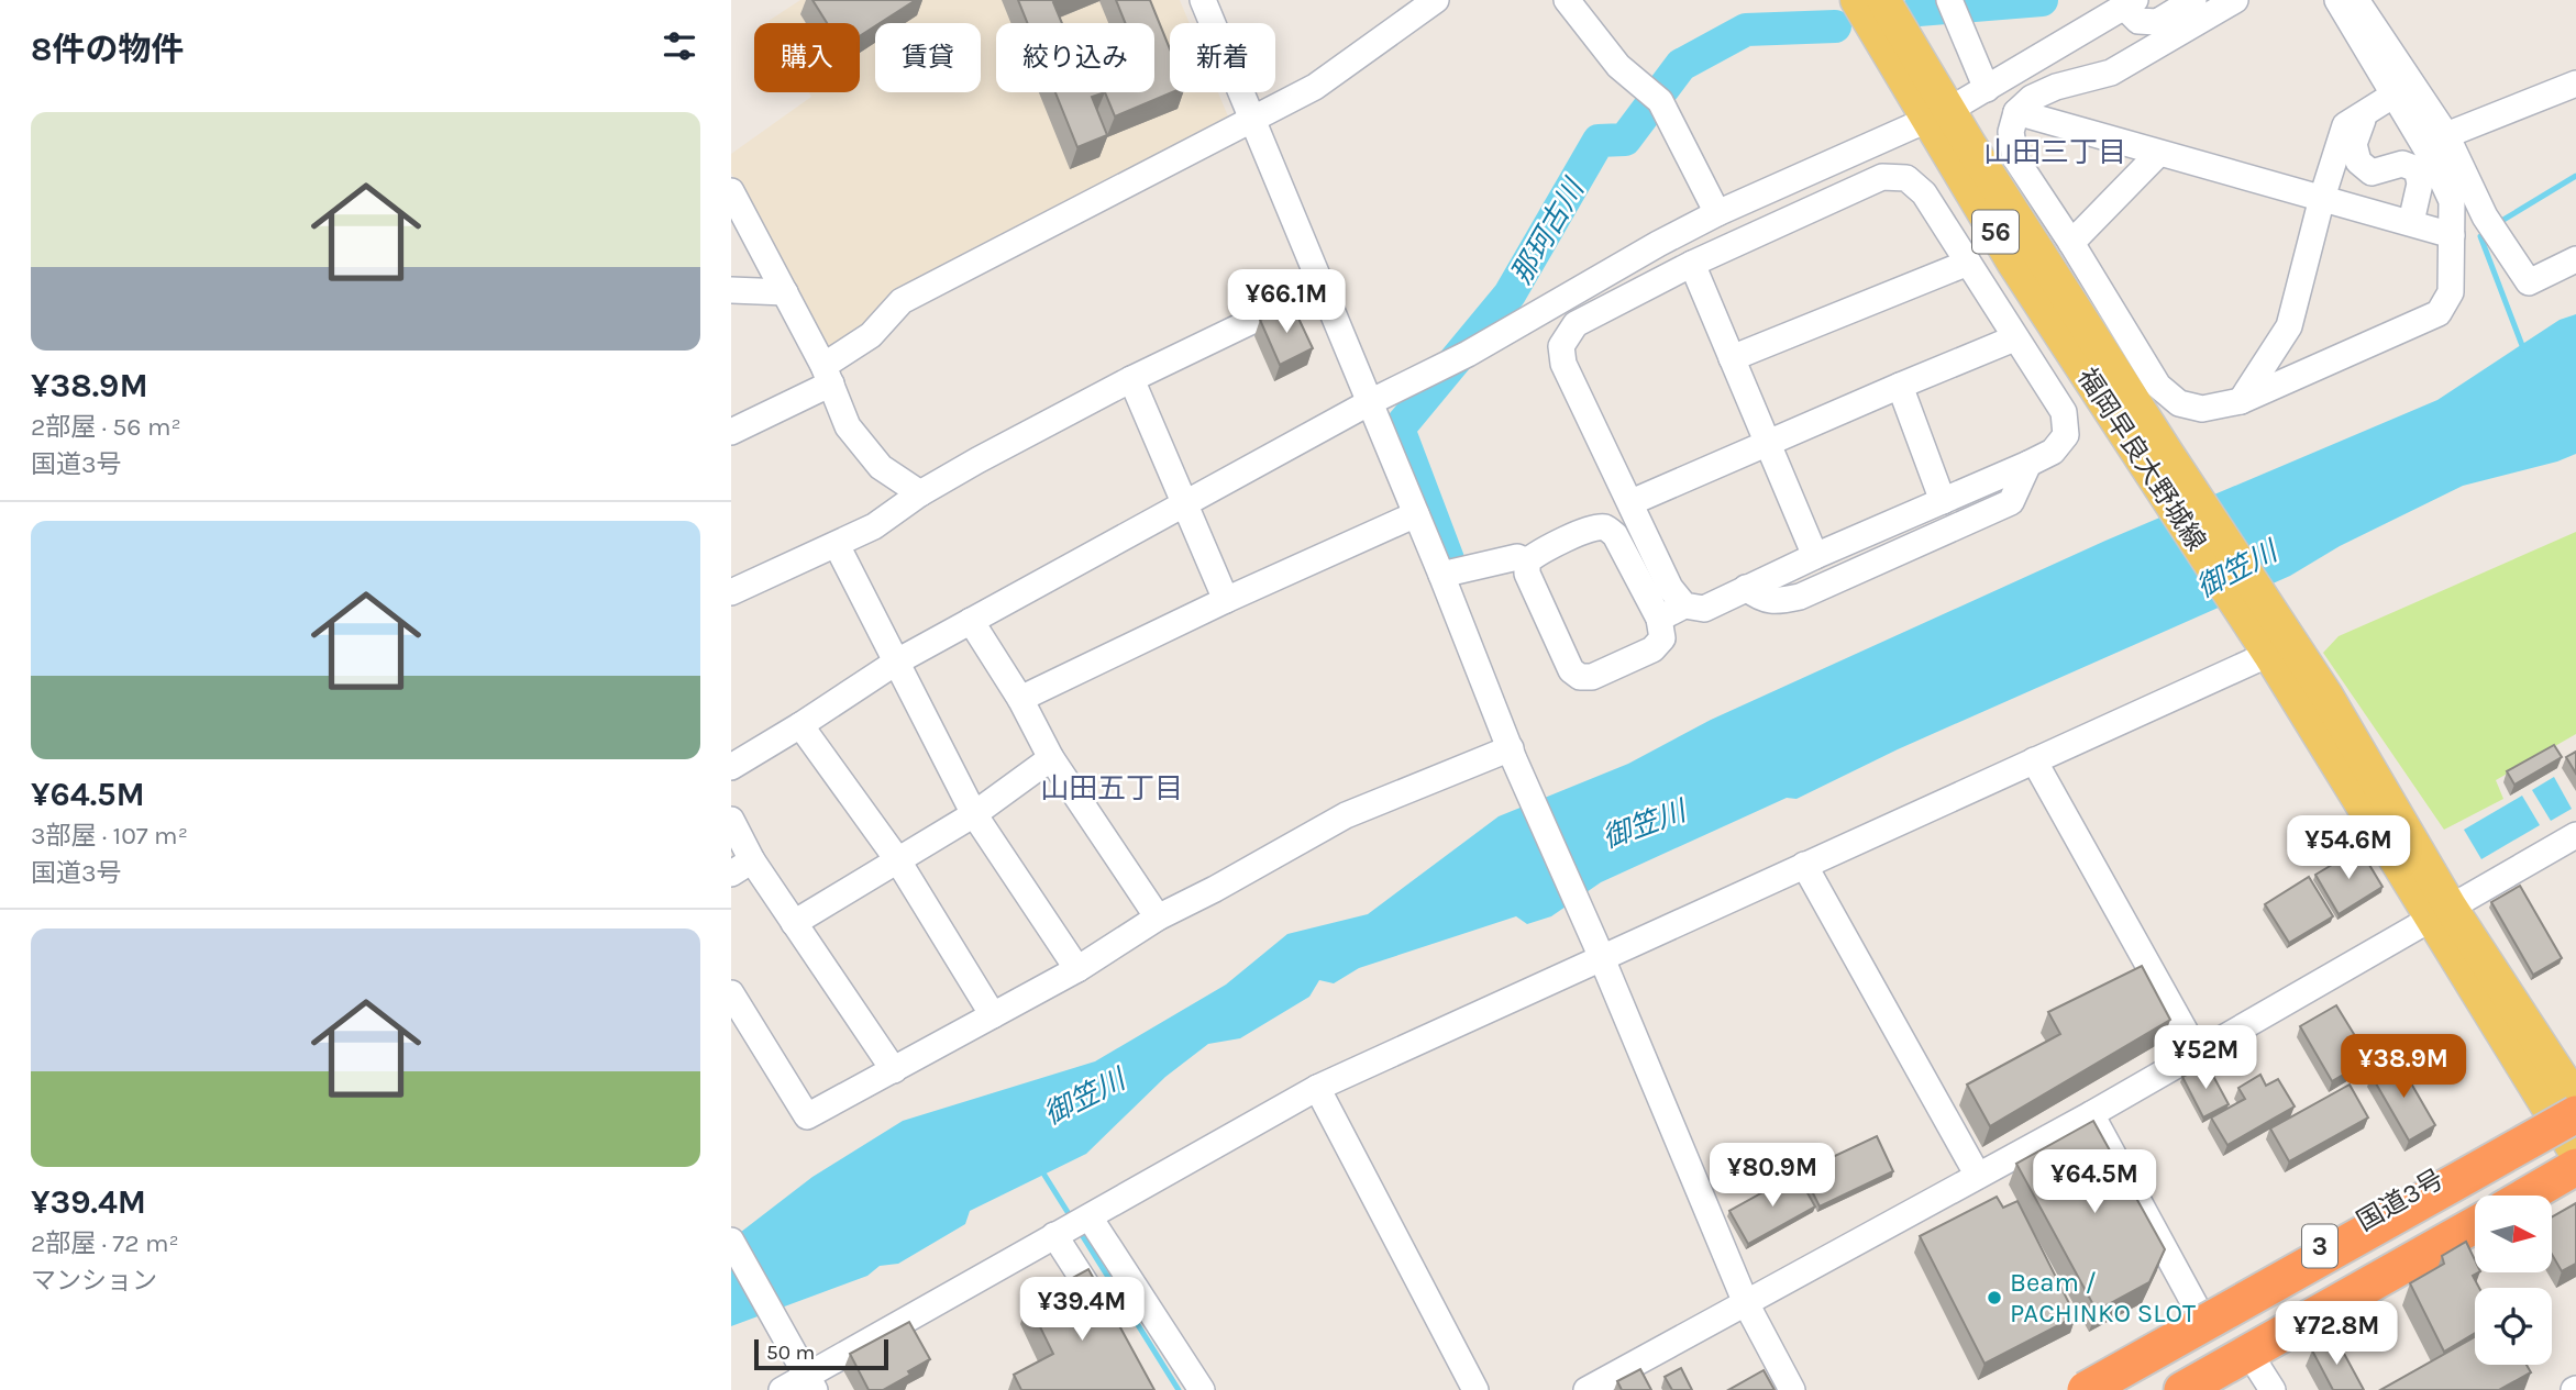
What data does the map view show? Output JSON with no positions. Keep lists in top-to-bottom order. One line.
{"streets":{"highway":["国道3号","3"],"main road":["56","福岡早良大野城線"]},"crossings":[["福岡早良大野城線","国道3号"]],"districts":["山田三丁目","山田五丁目"],"water":["那珂古川","御笠川"],"places":["Beam / PACHINKO SLOT"],"scale_bar":"50 m","north":"right","page":{"heading":"8件の物件","chip":["購入","賃貸","絞り込み","新着"],"list":[{"name":"¥38.9M","note":"2部屋 · 56 m² · 国道3号"},{"name":"¥64.5M","note":"3部屋 · 107 m² · 国道3号"},{"name":"¥39.4M","note":"2部屋 · 72 m² · マンション"}],"price":["¥66.1M","¥54.6M","¥52M","¥38.9M","¥80.9M","¥64.5M","¥39.4M","¥72.8M"],"scale":"50 m"}}
